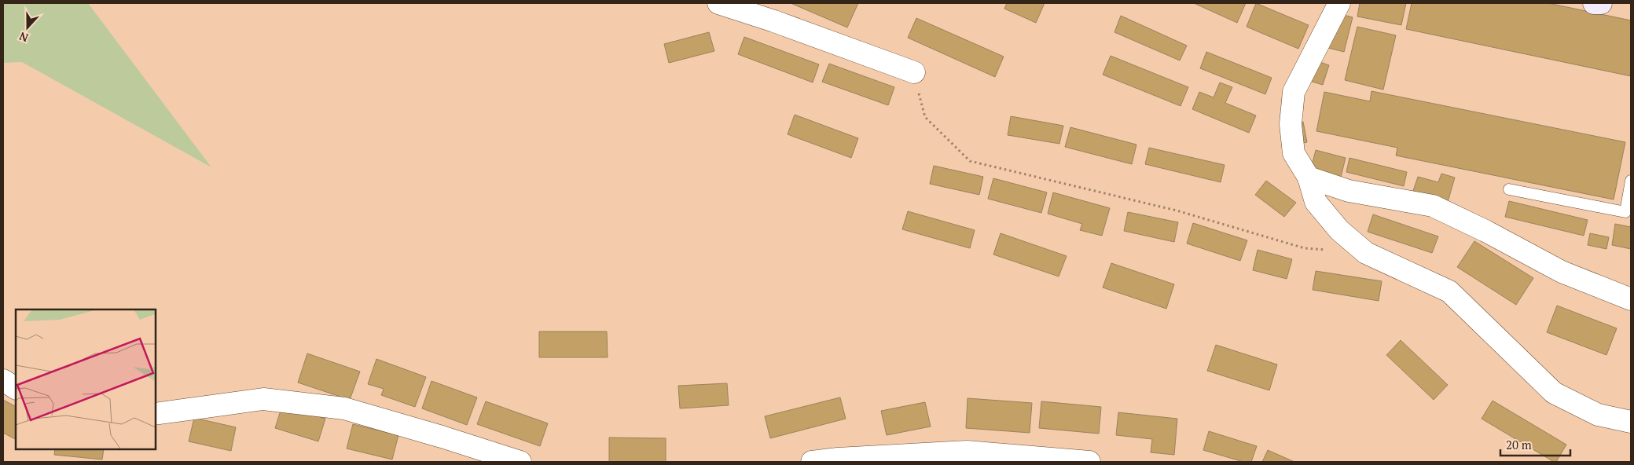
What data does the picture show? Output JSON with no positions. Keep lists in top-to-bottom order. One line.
{"scale_bar":"20 m","north":"bottom"}
